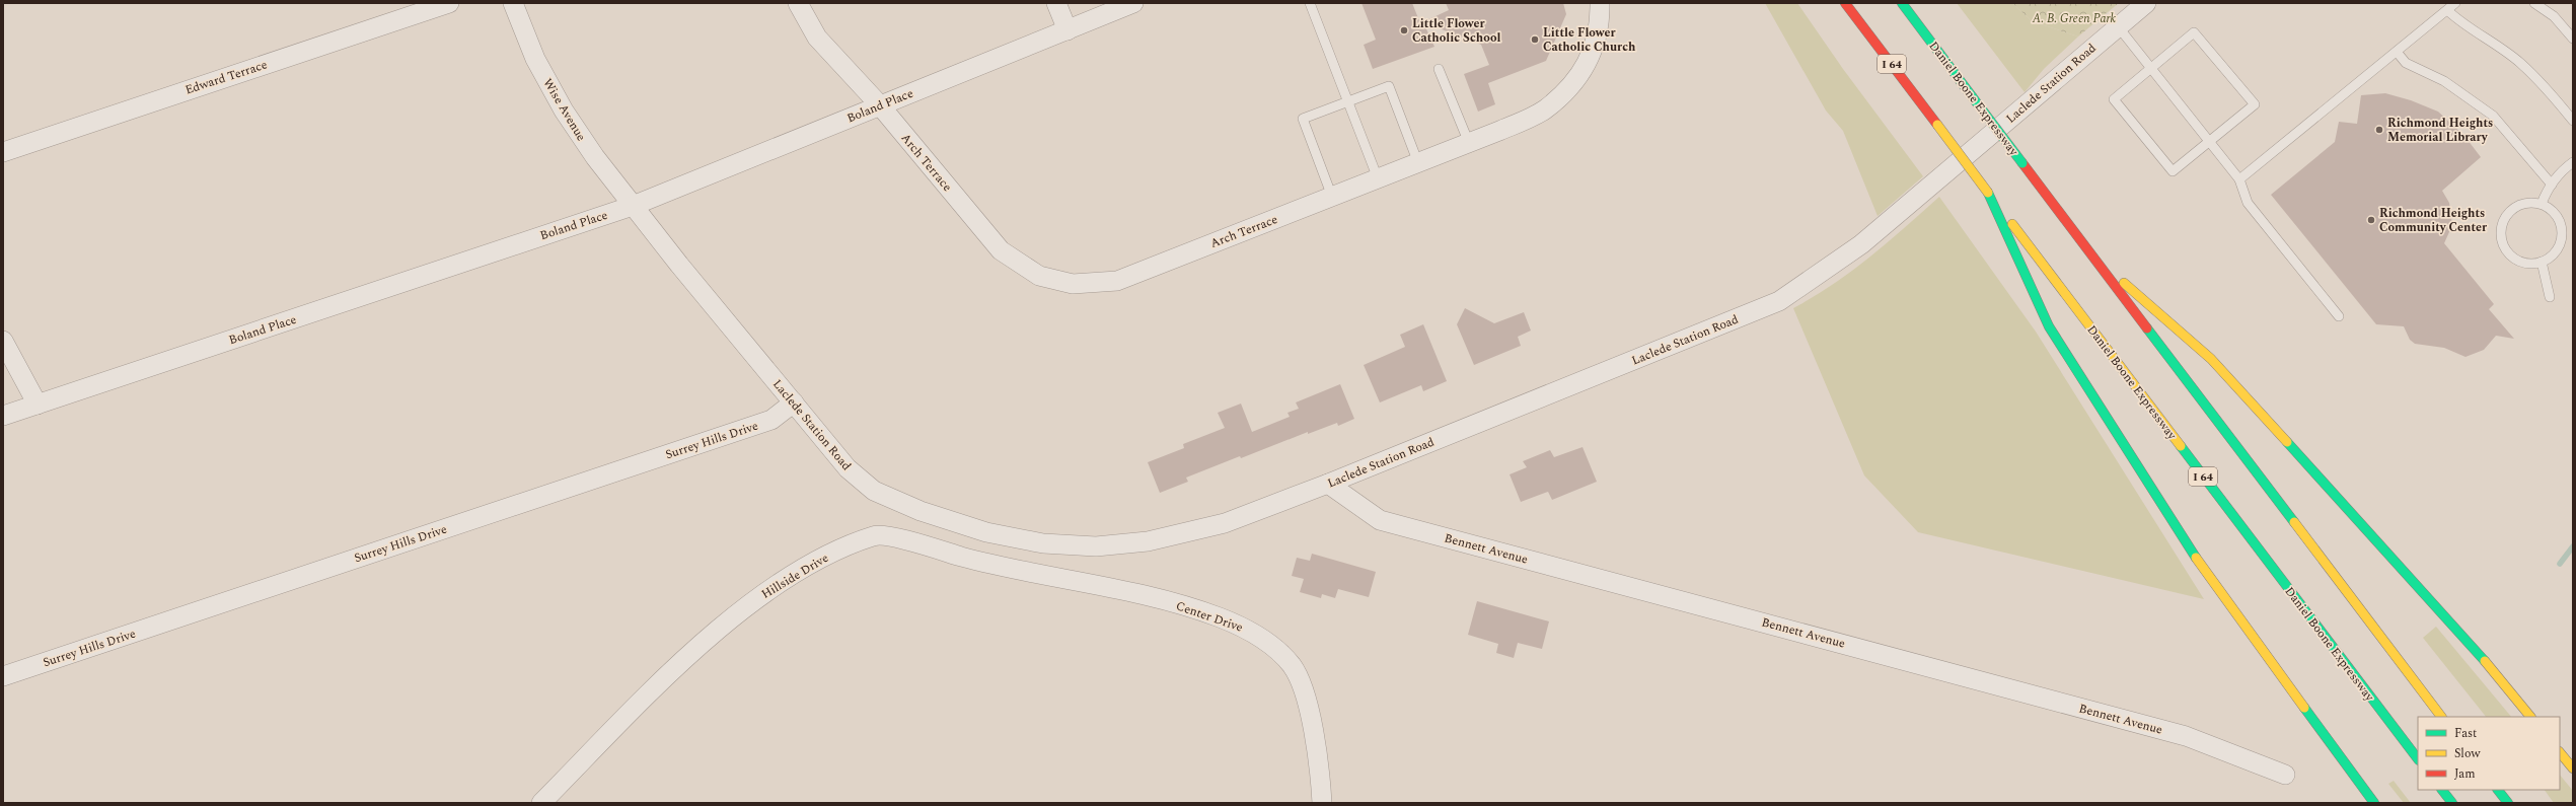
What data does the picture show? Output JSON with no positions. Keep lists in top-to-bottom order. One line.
{"streets":{"highway":["I 64","Daniel Boone Expressway"],"street":["Edward Terrace","Laclede Station Road","Boland Place","Wise Avenue","Arch Terrace","Surrey Hills Drive","Bennett Avenue","Hillside Drive","Center Drive"]},"crossings":[["Laclede Station Road","Boland Place"],["Laclede Station Road","Wise Avenue"],["Laclede Station Road","Surrey Hills Drive"],["Laclede Station Road","Bennett Avenue"],["Boland Place","Wise Avenue"],["Boland Place","Arch Terrace"],["Hillside Drive","Center Drive"]],"parks":["A. B. Green Park"],"places":["Little Flower Catholic School","Little Flower Catholic Church","Richmond Heights Memorial Library","Richmond Heights Community Center"],"legend":["Fast","Slow","Jam"]}
